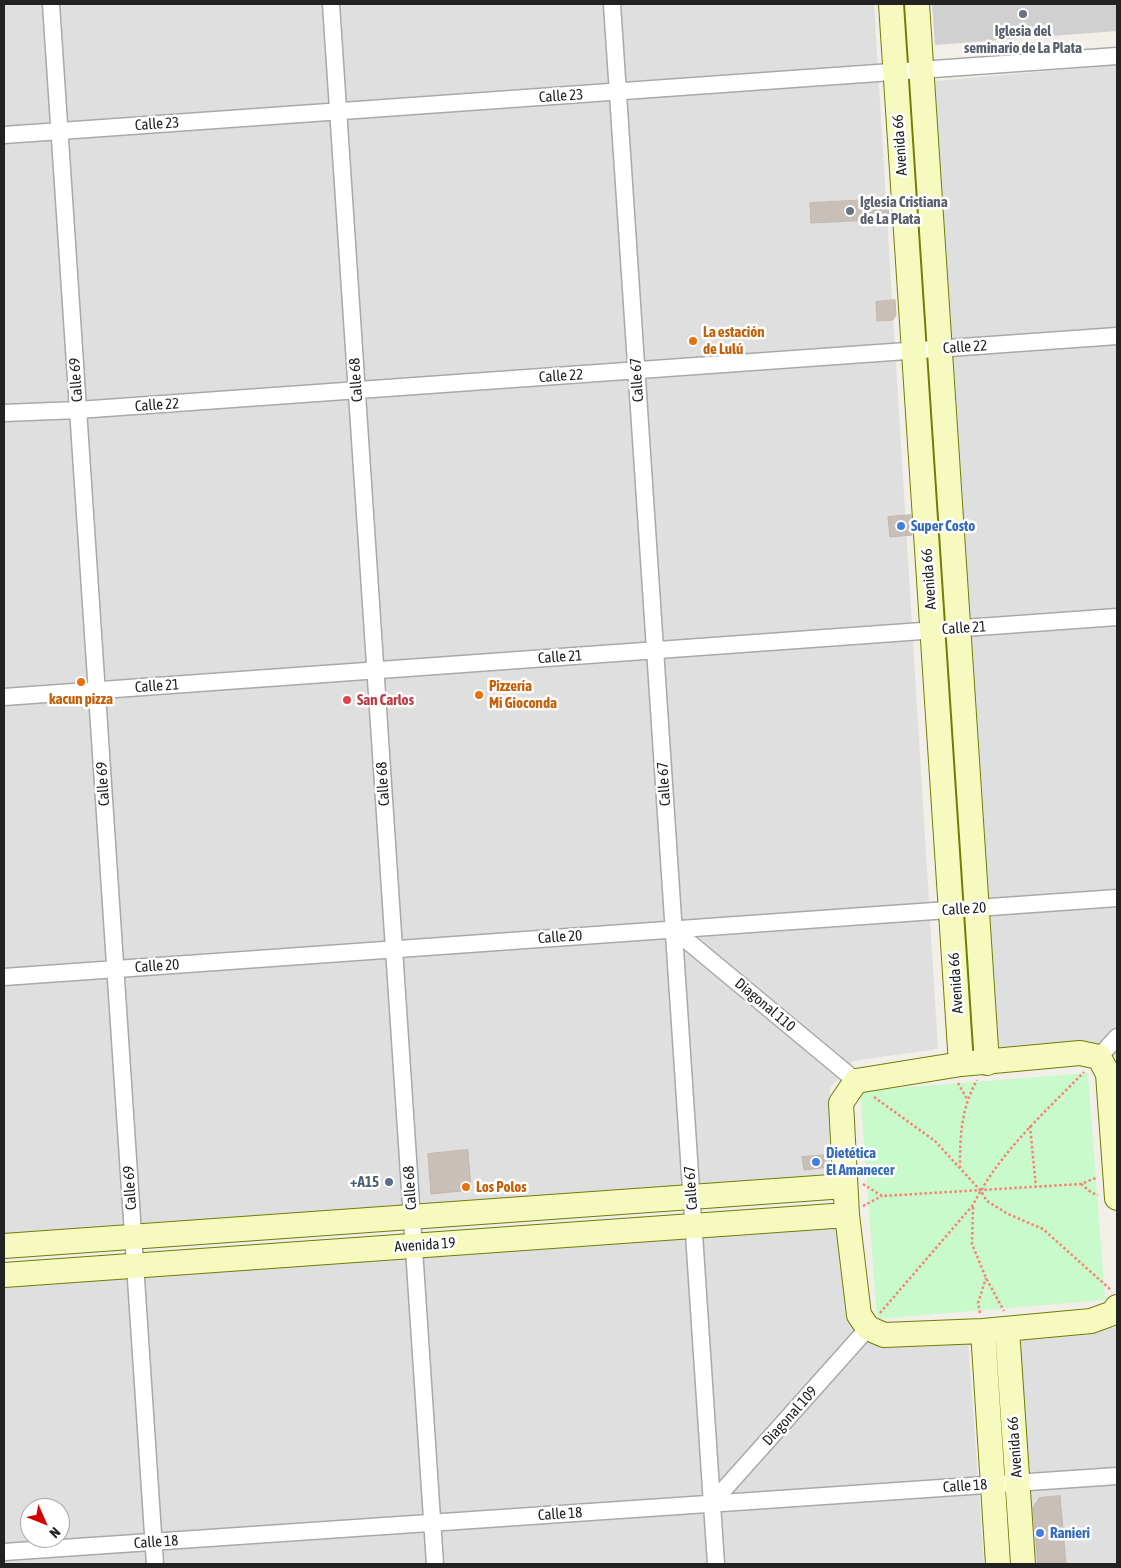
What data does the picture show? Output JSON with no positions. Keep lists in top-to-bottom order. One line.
{"streets":{"main road":["Avenida 66","Avenida 19"],"street":["Calle 23","Calle 22","Calle 69","Calle 68","Calle 67","Calle 21","Calle 20","Diagonal 110","Diagonal 109","Calle 18"]},"crossings":[["Calle 23","Avenida 66"],["Calle 23","Calle 69"],["Calle 23","Calle 68"],["Calle 23","Calle 67"],["Avenida 66","Calle 22"],["Avenida 66","Calle 21"],["Avenida 66","Calle 20"],["Avenida 66","Calle 18"],["Calle 22","Calle 69"],["Calle 22","Calle 68"],["Calle 22","Calle 67"],["Calle 69","Calle 21"],["Calle 69","Calle 20"],["Calle 69","Avenida 19"],["Calle 69","Calle 18"],["Calle 68","Calle 21"],["Calle 68","Calle 20"],["Calle 68","Avenida 19"],["Calle 68","Calle 18"],["Calle 67","Calle 21"],["Calle 67","Calle 20"],["Calle 67","Diagonal 110"],["Calle 67","Avenida 19"],["Calle 67","Diagonal 109"],["Calle 67","Calle 18"],["Calle 20","Diagonal 110"],["Diagonal 109","Calle 18"]],"places":["Iglesia del seminario de La Plata","Iglesia Cristiana de La Plata","La estación de Lulú","Super Costo","kacun pizza","Pizzería Mi Gioconda","San Carlos","Dietética El Amanecer","+A15","Los Polos","Ranieri"],"north":"bottom right"}
